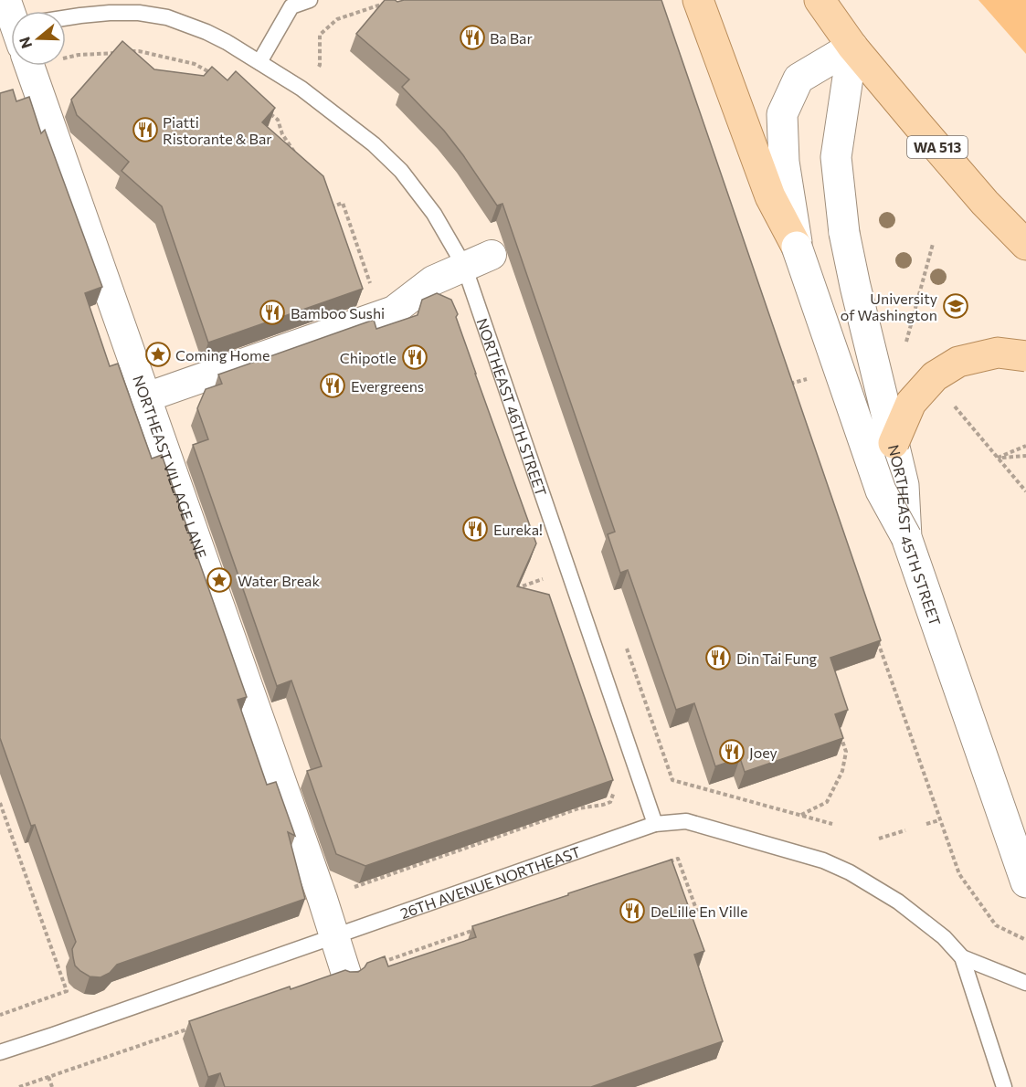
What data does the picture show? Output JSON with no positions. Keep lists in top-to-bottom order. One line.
{"streets":{"main road":["WA 513","NORTHEAST 45TH STREET"],"street":["NORTHEAST VILLAGE LANE"],"lane":["NORTHEAST 46TH STREET","26TH AVENUE NORTHEAST"]},"crossings":[["WA 513","NORTHEAST 45TH STREET"],["NORTHEAST 46TH STREET","26TH AVENUE NORTHEAST"],["NORTHEAST VILLAGE LANE","26TH AVENUE NORTHEAST"]],"places":{"restaurant":["Ba Bar","Piatti Ristorante & Bar","Bamboo Sushi","Chipotle","Evergreens","Eureka!","Din Tai Fung","Joey","DeLille En Ville"],"school or university":["University of Washington"],"place":["Coming Home","Water Break"]},"north":"left"}
